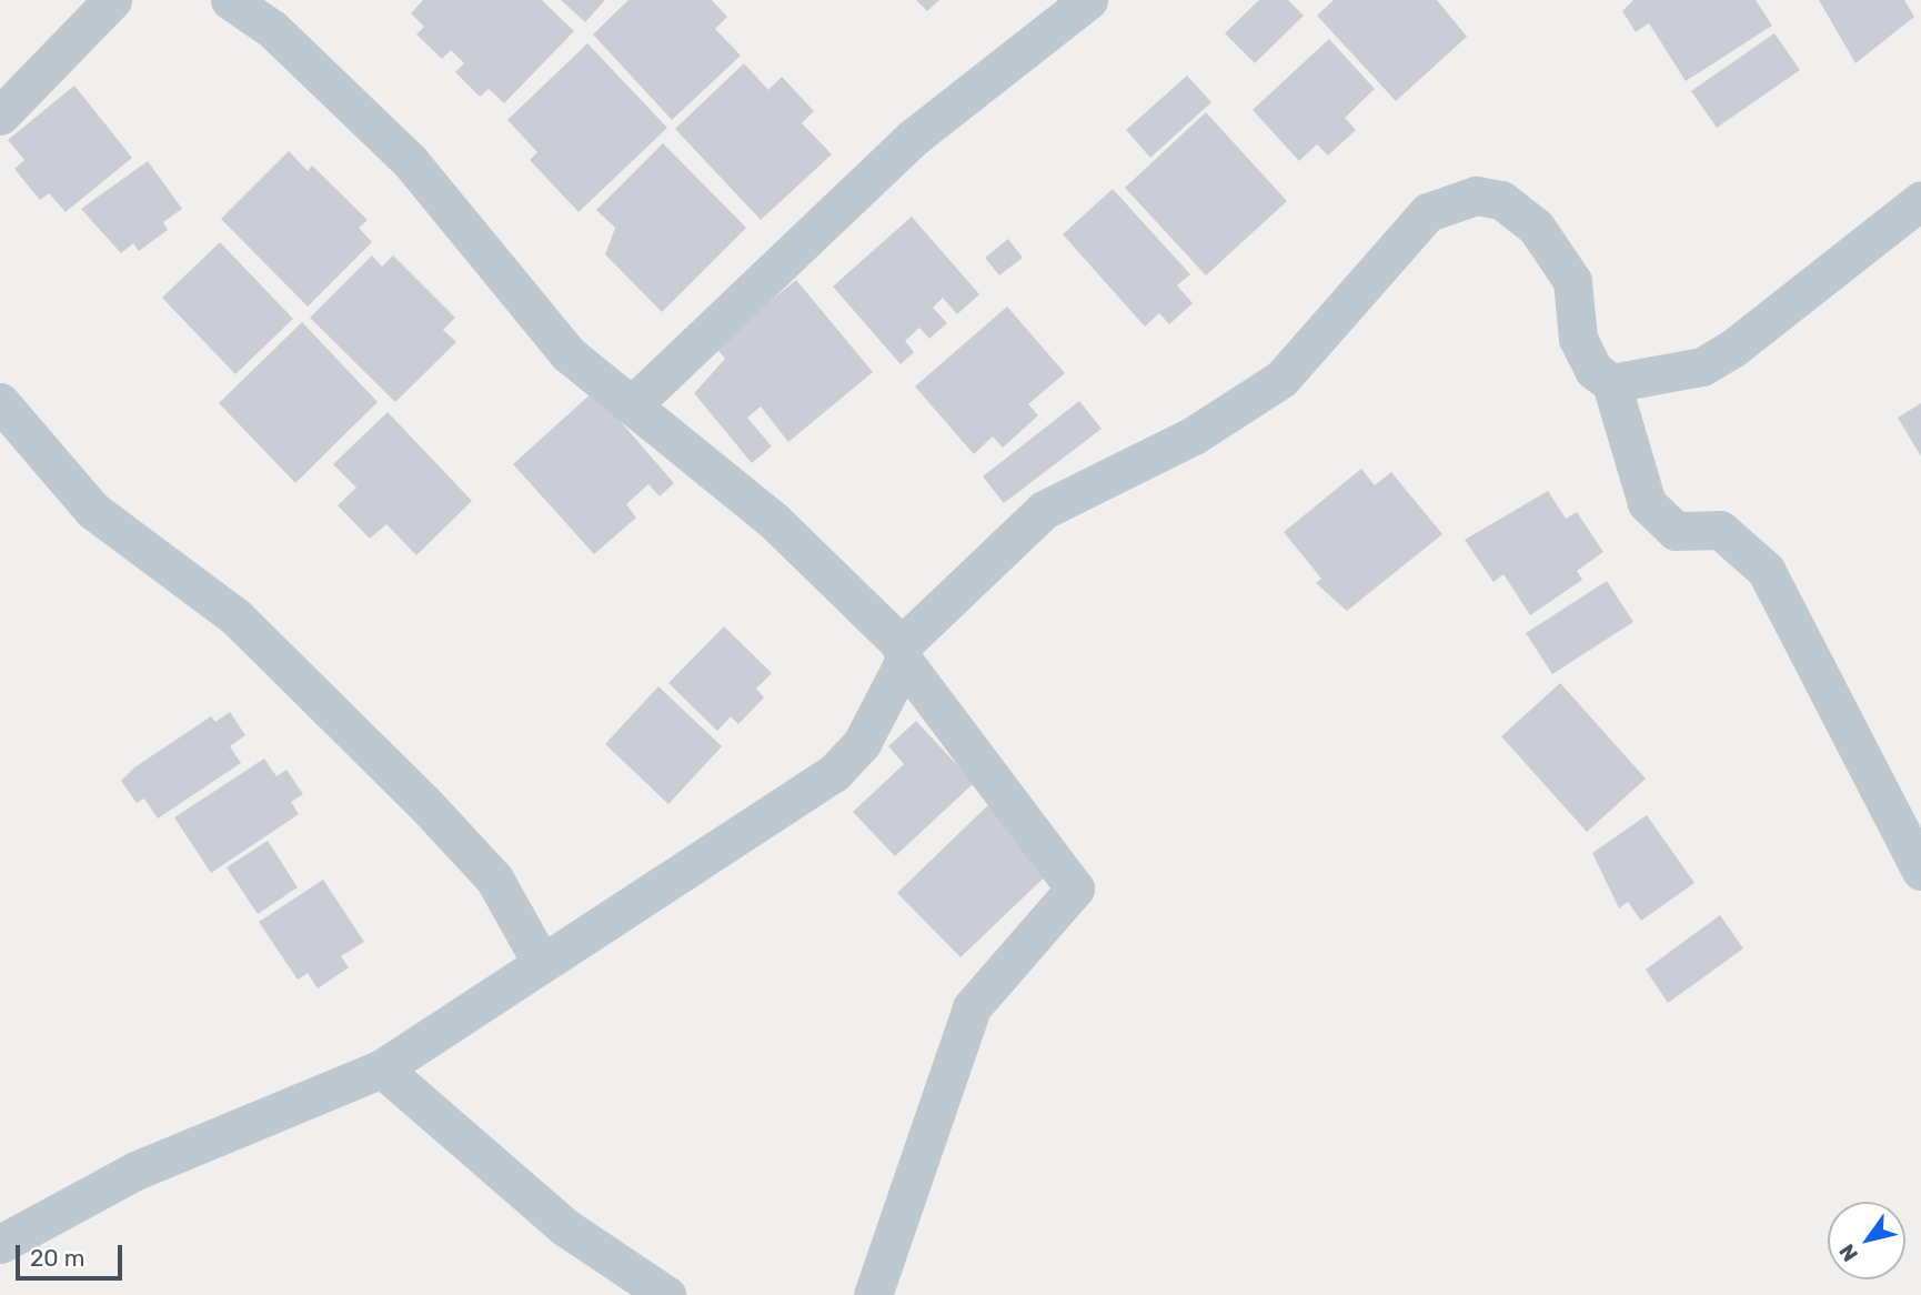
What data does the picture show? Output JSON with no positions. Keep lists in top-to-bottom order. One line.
{"scale_bar":"20 m","north":"bottom left"}
